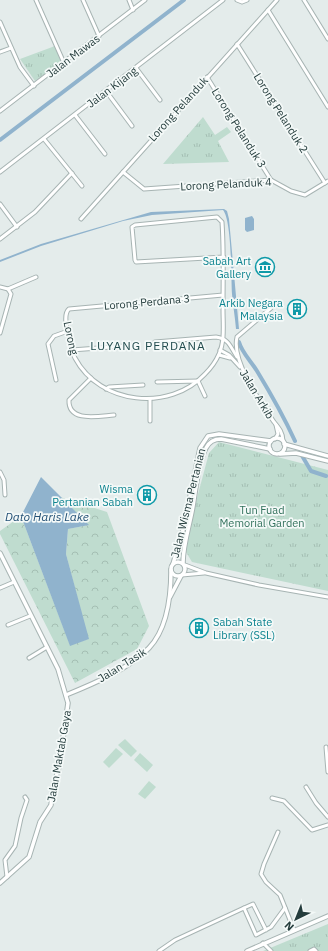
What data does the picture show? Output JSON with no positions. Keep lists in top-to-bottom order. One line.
{"streets":{"street":["Jalan Mawas","Jalan Kijang","Lorong Pelanduk","Lorong Pelanduk 2","Lorong Pelanduk 3","Lorong Pelanduk 4","Lorong Perdana 3","Lorong","Jalan Arkib","Jalan Wisma Pertanian","Jalan Tasik","Jalan Maktab Gaya"]},"crossings":[["Lorong Pelanduk","Lorong Pelanduk 2"],["Lorong Pelanduk","Lorong Pelanduk 3"],["Lorong Pelanduk","Lorong Pelanduk 4"],["Lorong Pelanduk 2","Lorong Pelanduk 4"],["Lorong Pelanduk 3","Lorong Pelanduk 4"],["Lorong Perdana 3","Lorong"],["Jalan Arkib","Jalan Wisma Pertanian"],["Jalan Wisma Pertanian","Jalan Tasik"],["Jalan Tasik","Jalan Maktab Gaya"]],"districts":["LUYANG PERDANA"],"water":["Dato Haris Lake"],"parks":["Tun Fuad Memorial Garden"],"places":{"museum":["Sabah Art Gallery"],"building":["Arkib Negara Malaysia","Wisma Pertanian Sabah","Sabah State Library (SSL)"]},"north":"bottom left"}
